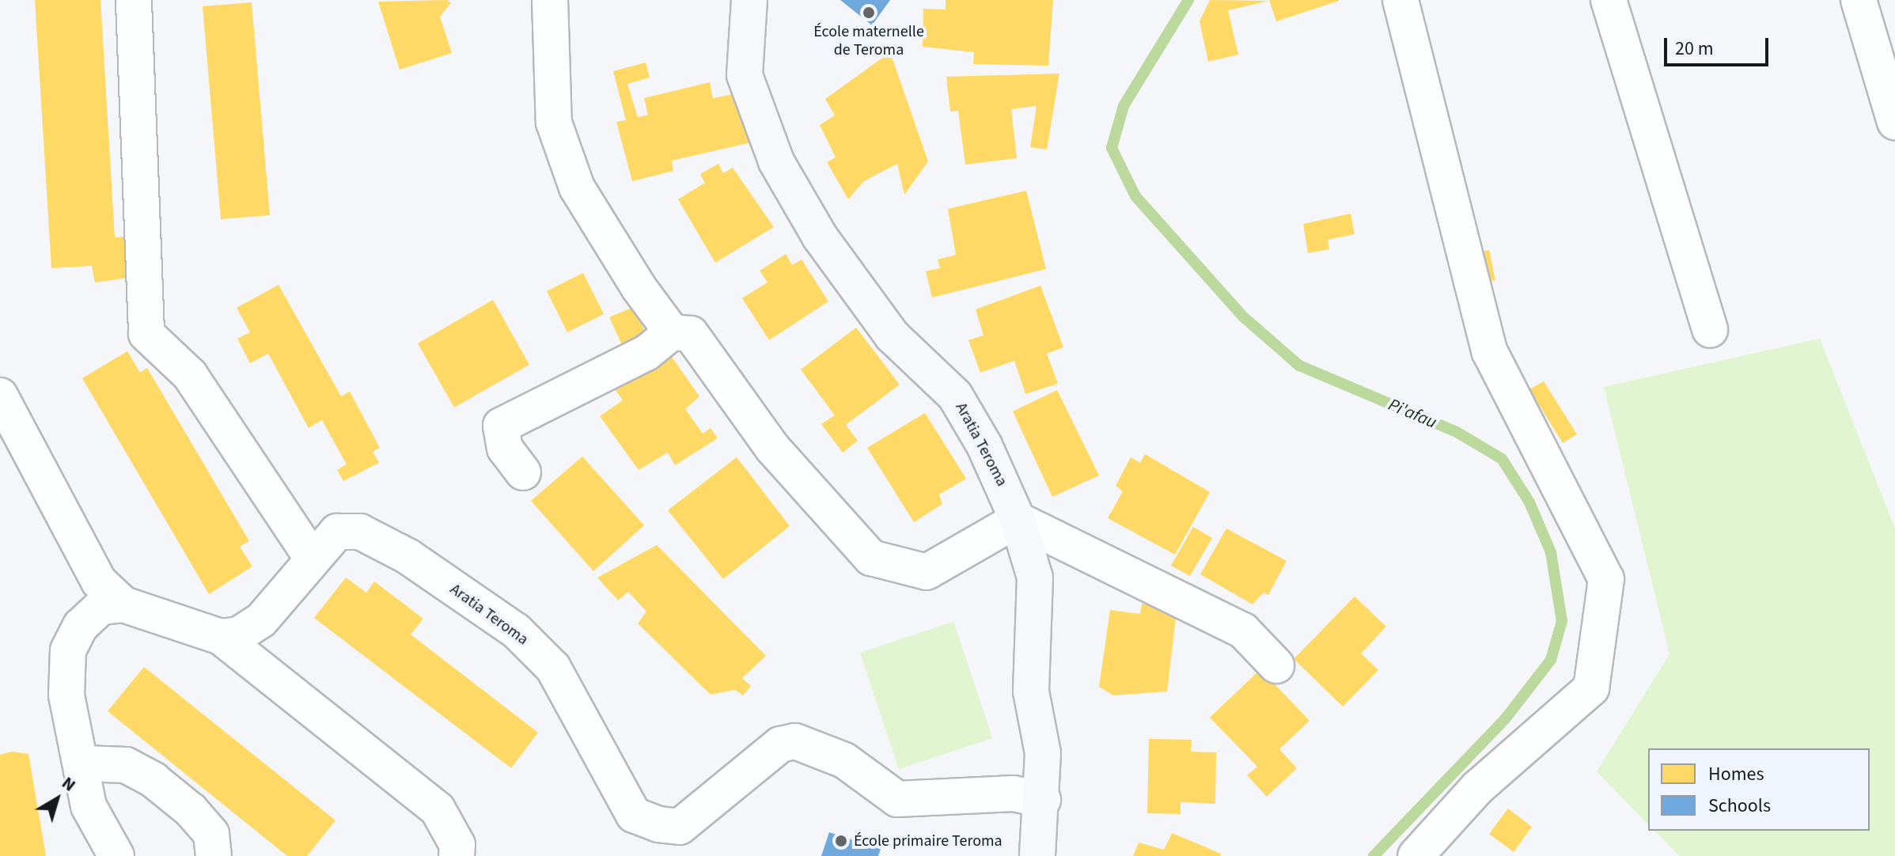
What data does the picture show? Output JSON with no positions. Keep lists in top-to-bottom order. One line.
{"streets":{"main road":["Aratia Teroma"]},"water":["Pi'afau"],"places":["École maternelle de Teroma","École primaire Teroma"],"legend":["Homes","Schools"],"scale_bar":"20 m","north":"top right"}
